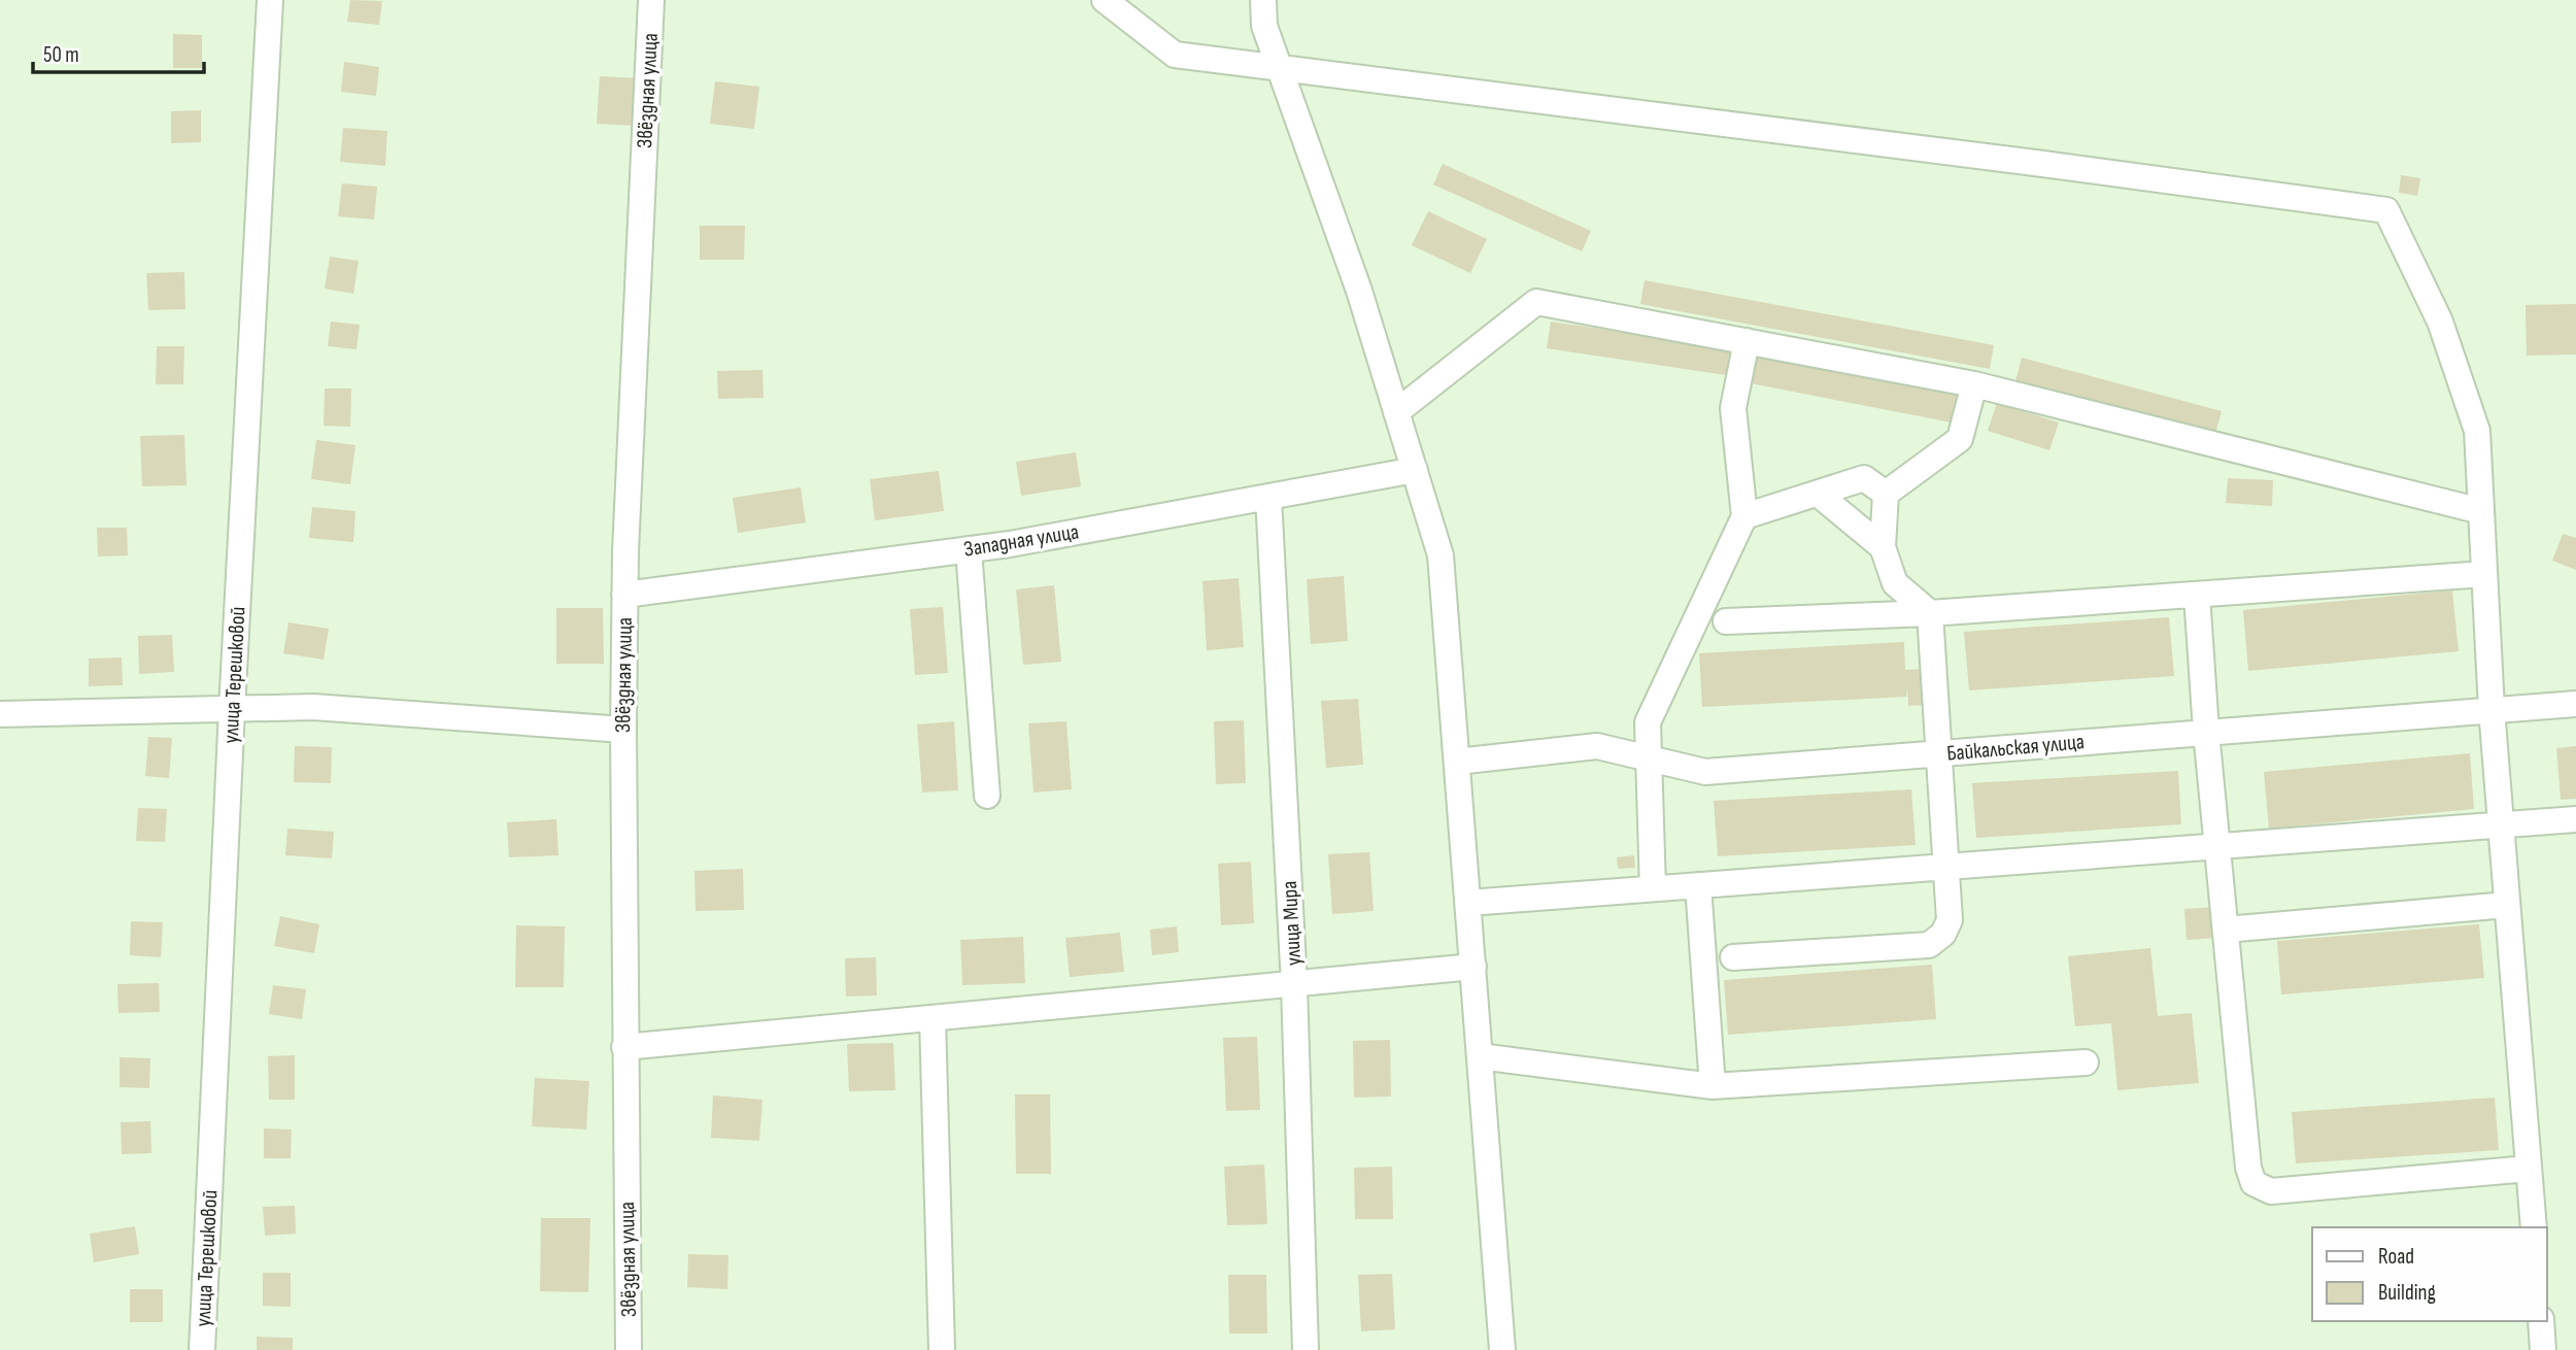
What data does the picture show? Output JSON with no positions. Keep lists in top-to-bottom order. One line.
{"streets":{"street":["Звёздная улица","Западная улица","улица Терешковой","Байкальская улица","улица Мира"]},"crossings":[["Звёздная улица","Западная улица"],["Западная улица","улица Мира"]],"legend":["Road","Building"],"scale_bar":"50 m"}
